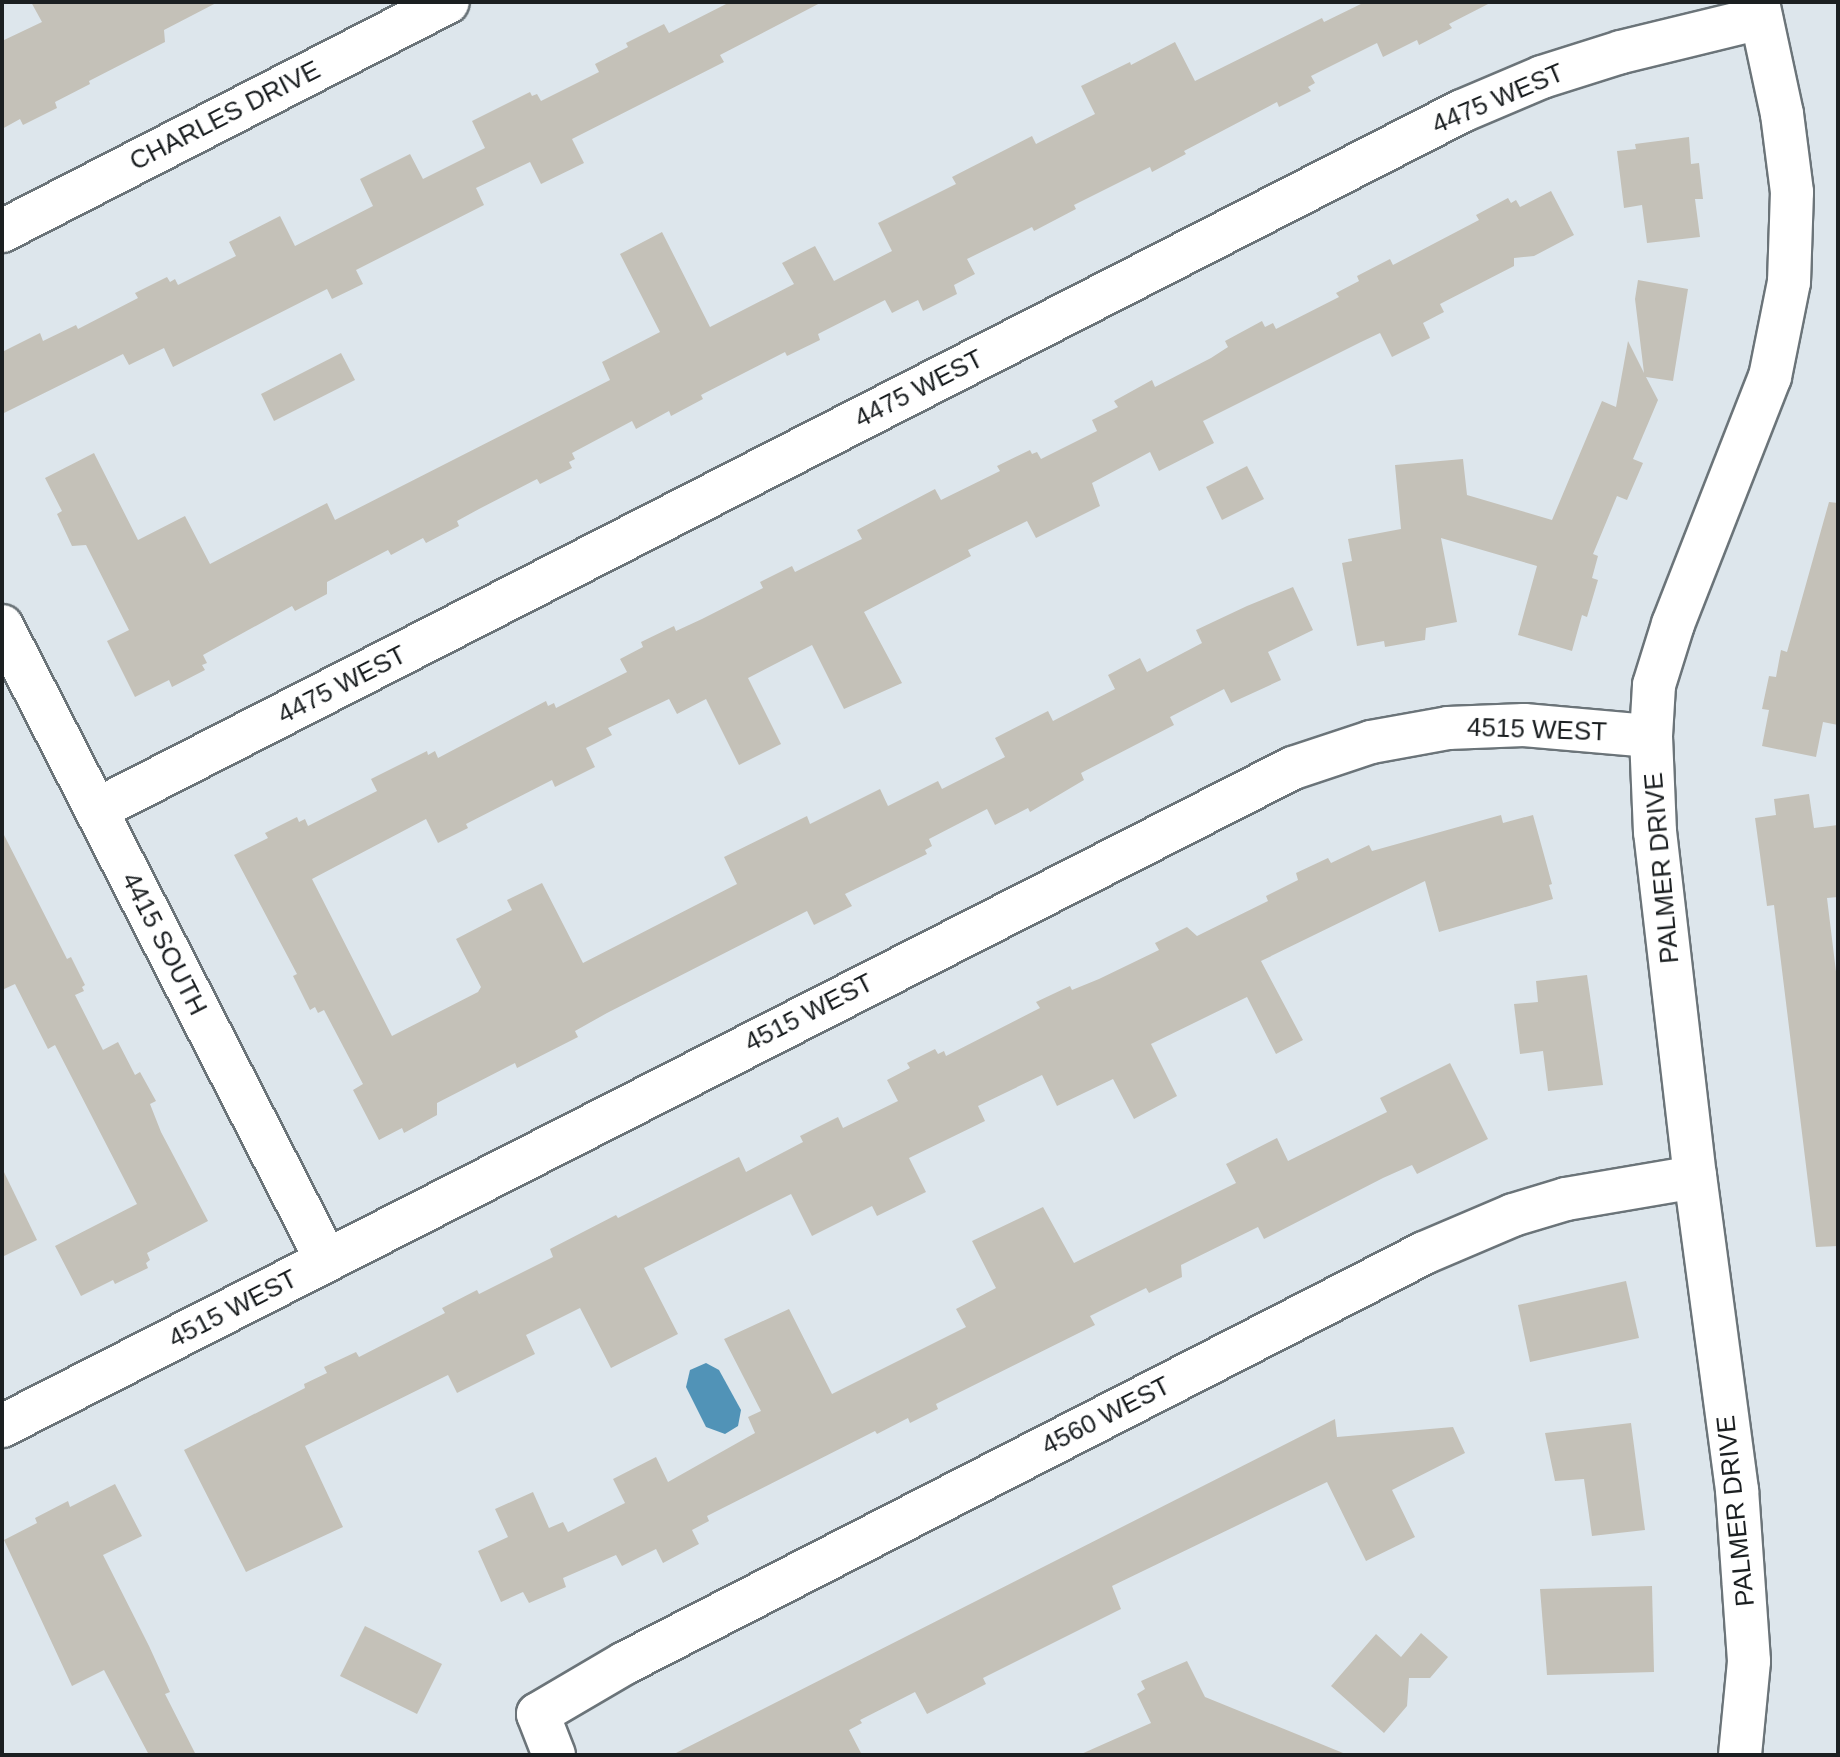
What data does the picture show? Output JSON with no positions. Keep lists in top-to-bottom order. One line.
{"streets":{"street":["4475 WEST","CHARLES DRIVE","4515 WEST","PALMER DRIVE","4415 SOUTH","4560 WEST"]},"crossings":[["4475 WEST","PALMER DRIVE"],["4475 WEST","4415 SOUTH"],["4515 WEST","PALMER DRIVE"],["4515 WEST","4415 SOUTH"],["PALMER DRIVE","4560 WEST"]]}
